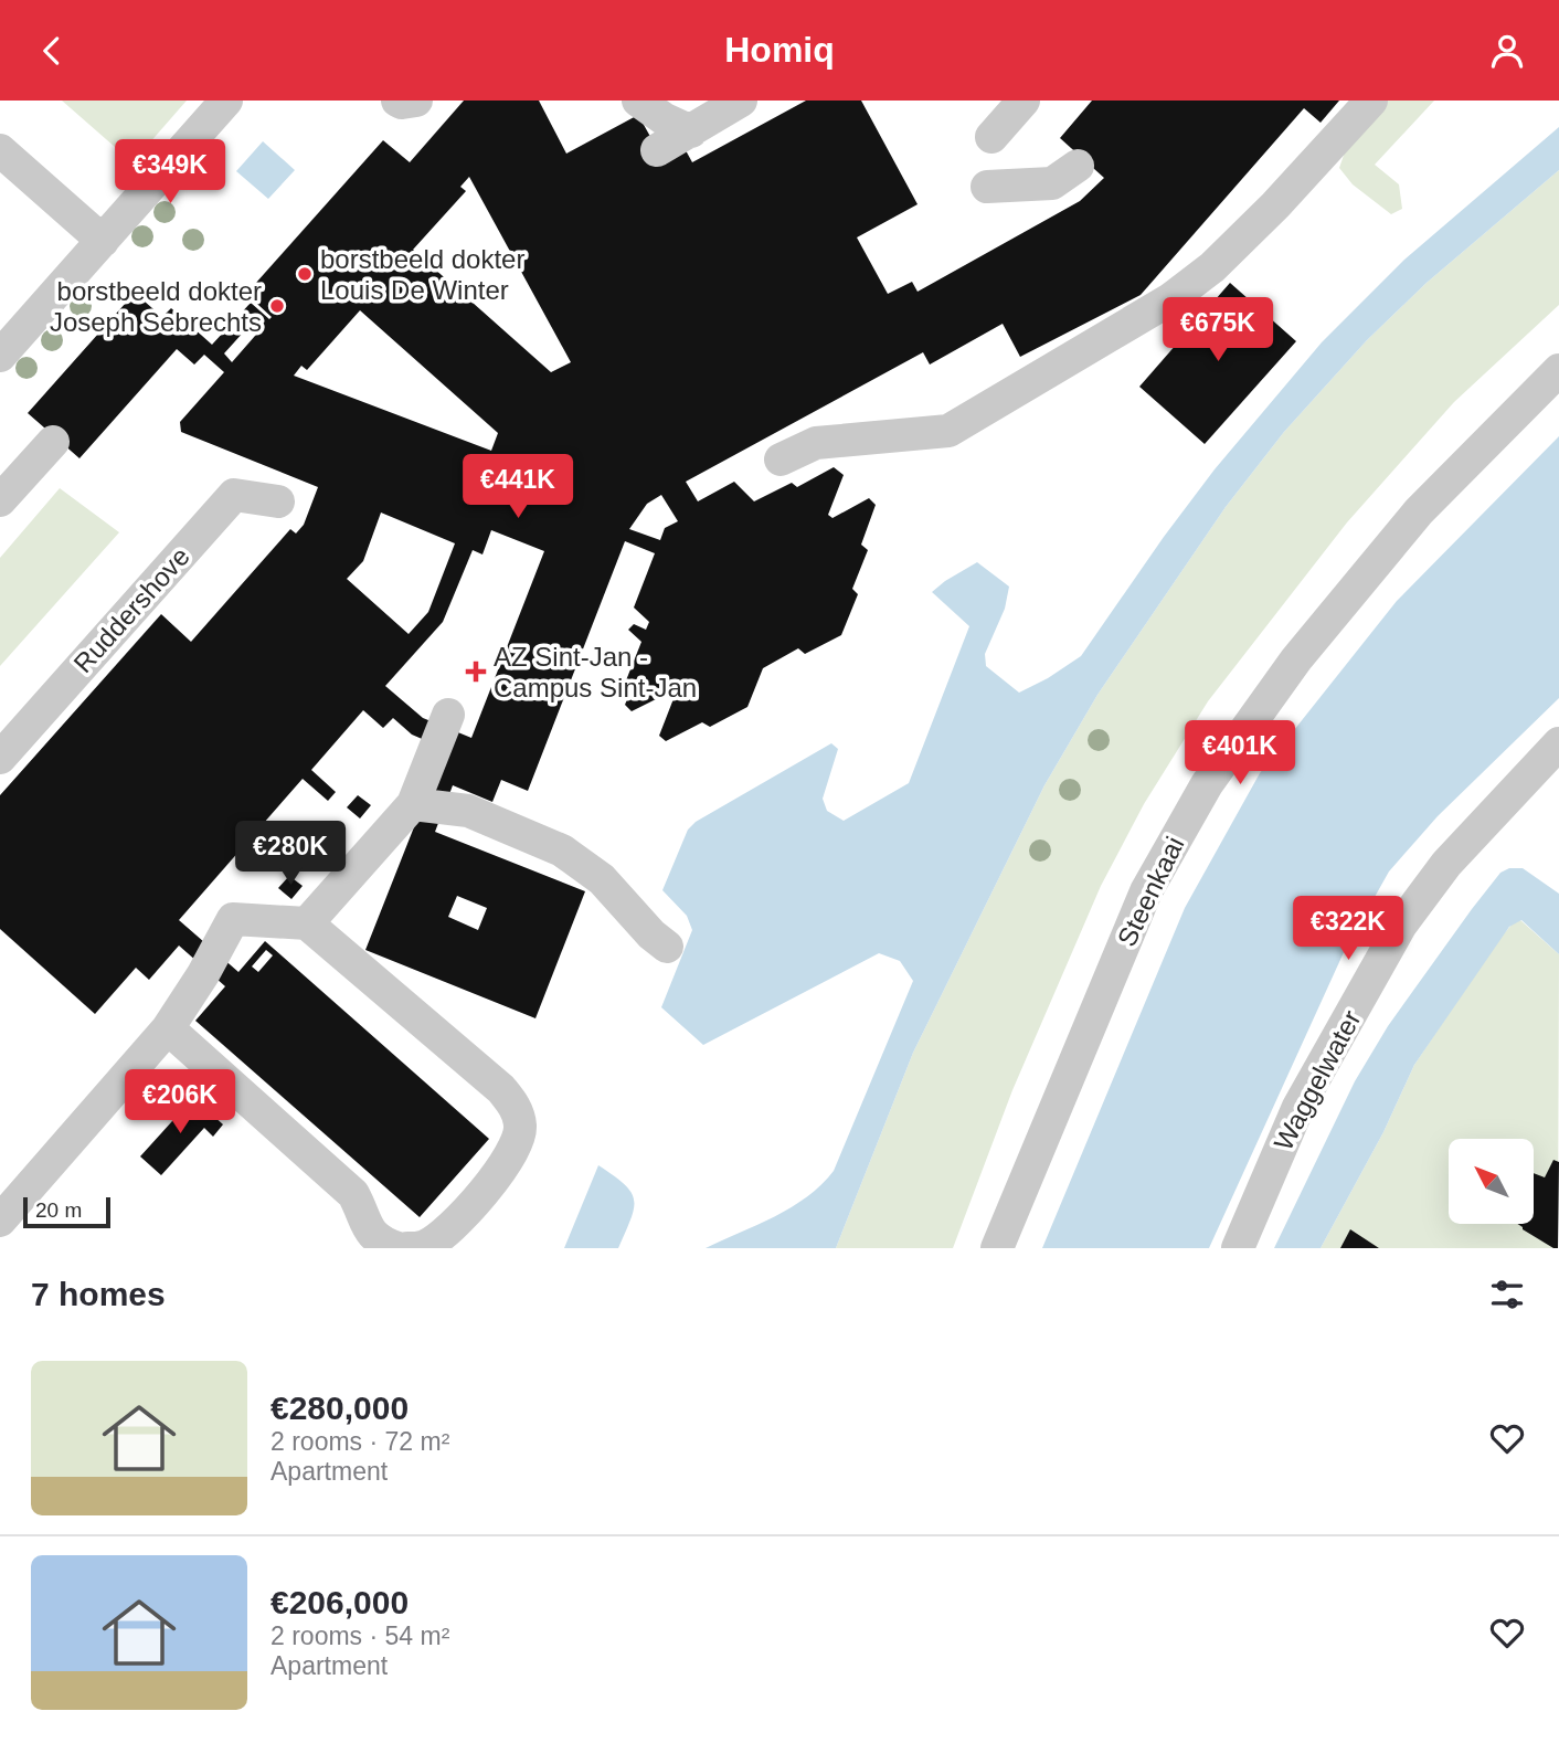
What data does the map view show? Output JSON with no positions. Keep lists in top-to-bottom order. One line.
{"streets":{"street":["Ruddershove","Steenkaai","Waggelwater"]},"places":{"other":["borstbeeld dokter Louis De Winter","borstbeeld dokter Joseph Sebrechts"],"health":["AZ Sint-Jan - Campus Sint-Jan"]},"scale_bar":"20 m","north":"top left","page":{"header":"Homiq","price":["€349K","€675K","€441K","€401K","€280K","€322K","€206K"],"scale":"20 m","heading":"7 homes","list":[{"name":"€280,000","note":"2 rooms · 72 m² · Apartment"},{"name":"€206,000","note":"2 rooms · 54 m² · Apartment"}]}}
